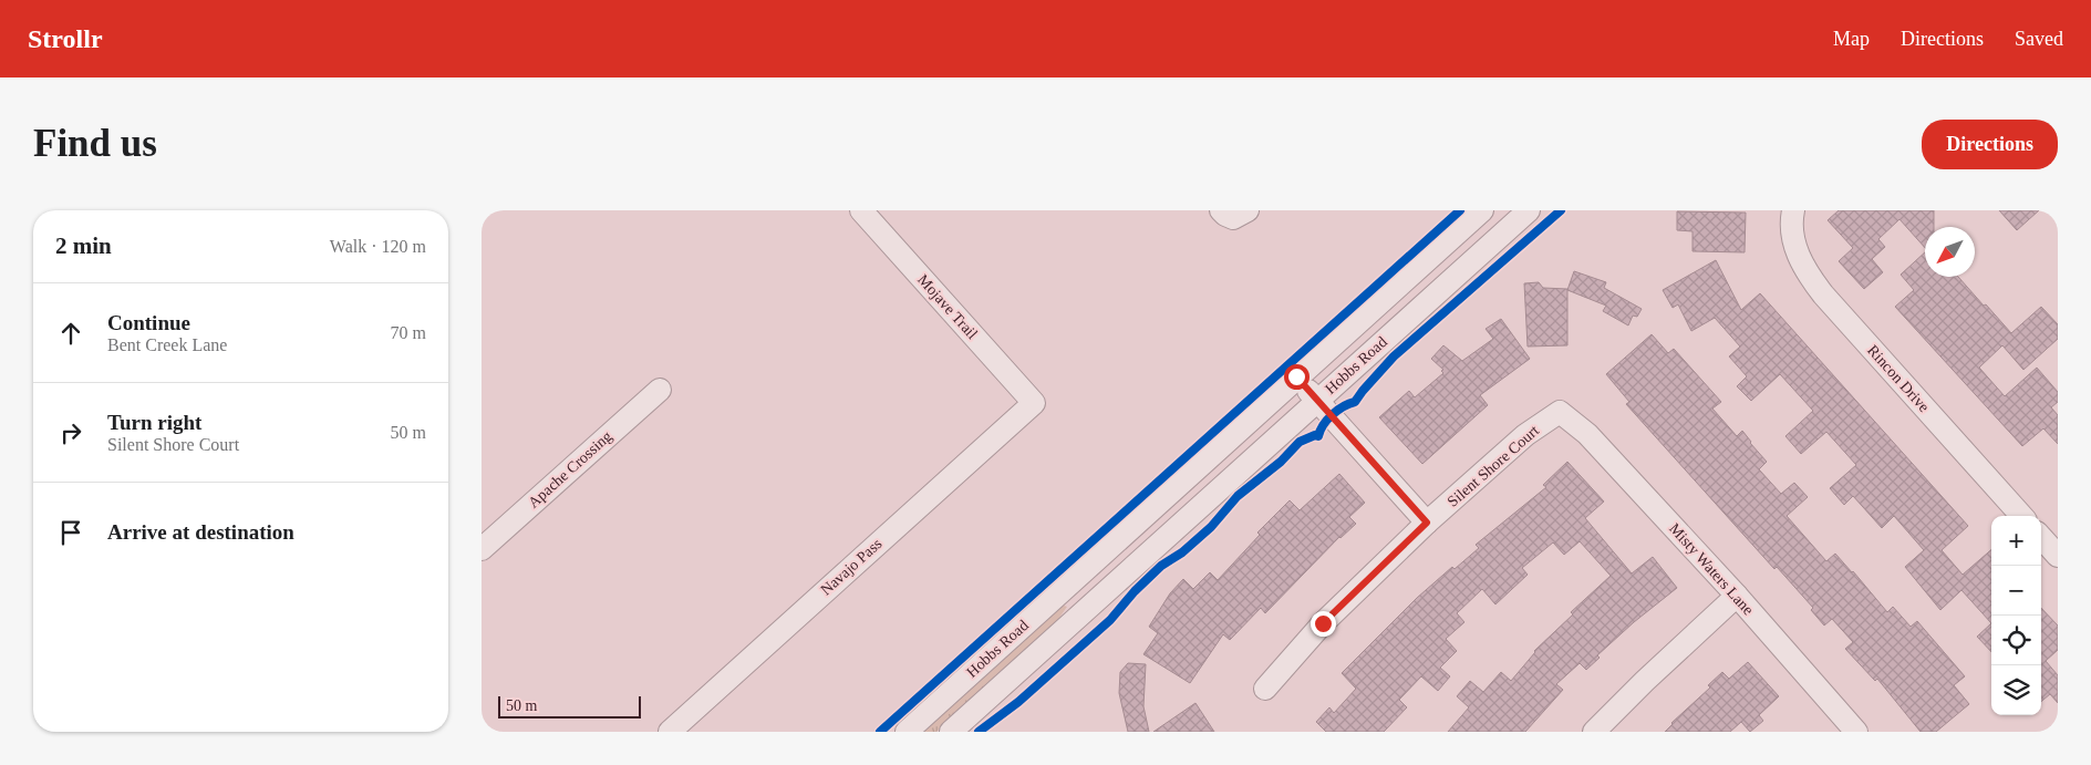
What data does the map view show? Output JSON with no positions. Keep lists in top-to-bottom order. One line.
{"streets":{"street":["Mojave Trail","Hobbs Road","Rincon Drive","Silent Shore Court","Apache Crossing","Navajo Pass","Misty Waters Lane"]},"crossings":[["Mojave Trail","Navajo Pass"],["Silent Shore Court","Misty Waters Lane"]],"scale_bar":"50 m","north":"bottom left","page":{"header":"Strollr","nav":["Map","Directions","Saved"],"buttons":"Directions","title":"Find us","heading":["2 min","Walk · 120 m"],"list":[["Continue","Bent Creek Lane","70 m"],["Turn right","Silent Shore Court","50 m"],"Arrive at destination"],"map_buttons":["+","−"],"scale":"50 m"}}
